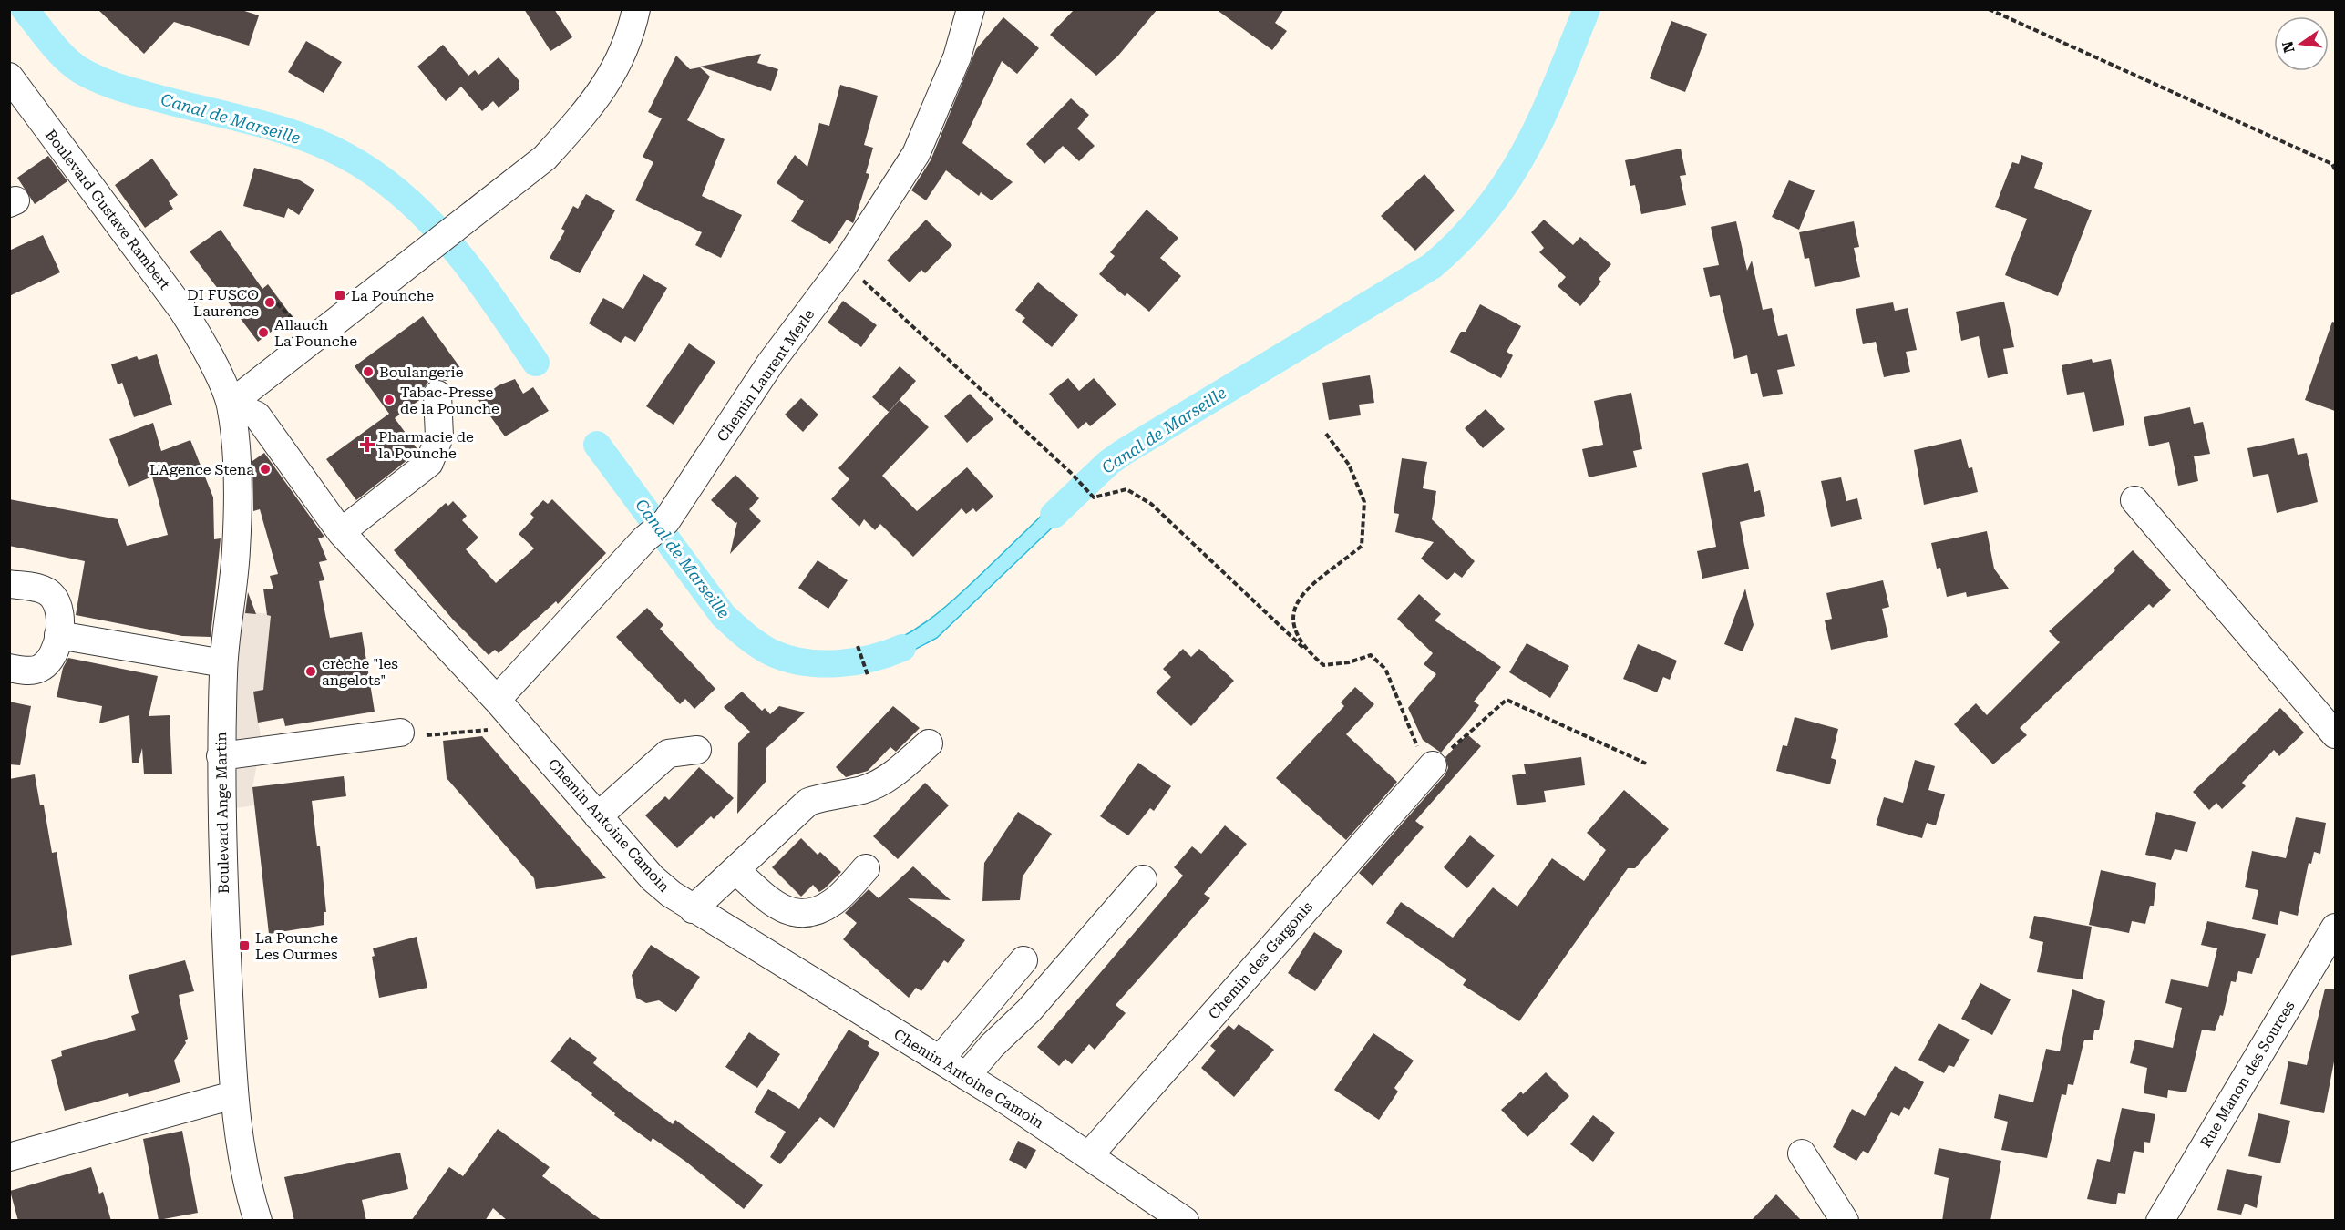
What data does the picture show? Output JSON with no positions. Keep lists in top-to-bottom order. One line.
{"streets":{"street":["Boulevard Gustave Rambert","Chemin Laurent Merle","Boulevard Ange Martin","Chemin Antoine Camoin","Chemin des Gargonis","Rue Manon des Sources"]},"crossings":[["Boulevard Gustave Rambert","Boulevard Ange Martin"],["Boulevard Gustave Rambert","Chemin Antoine Camoin"],["Chemin Laurent Merle","Chemin Antoine Camoin"],["Boulevard Ange Martin","Chemin Antoine Camoin"],["Chemin Antoine Camoin","Chemin des Gargonis"]],"water":["Canal de Marseille"],"places":{"transit":["La Pounche","La Pounche Les Ourmes"],"other":["DI FUSCO Laurence","Allauch La Pounche","Boulangerie","Tabac-Presse de la Pounche","L'Agence Stena","crèche \"les angelots\""],"health":["Pharmacie de la Pounche"]},"north":"left"}
